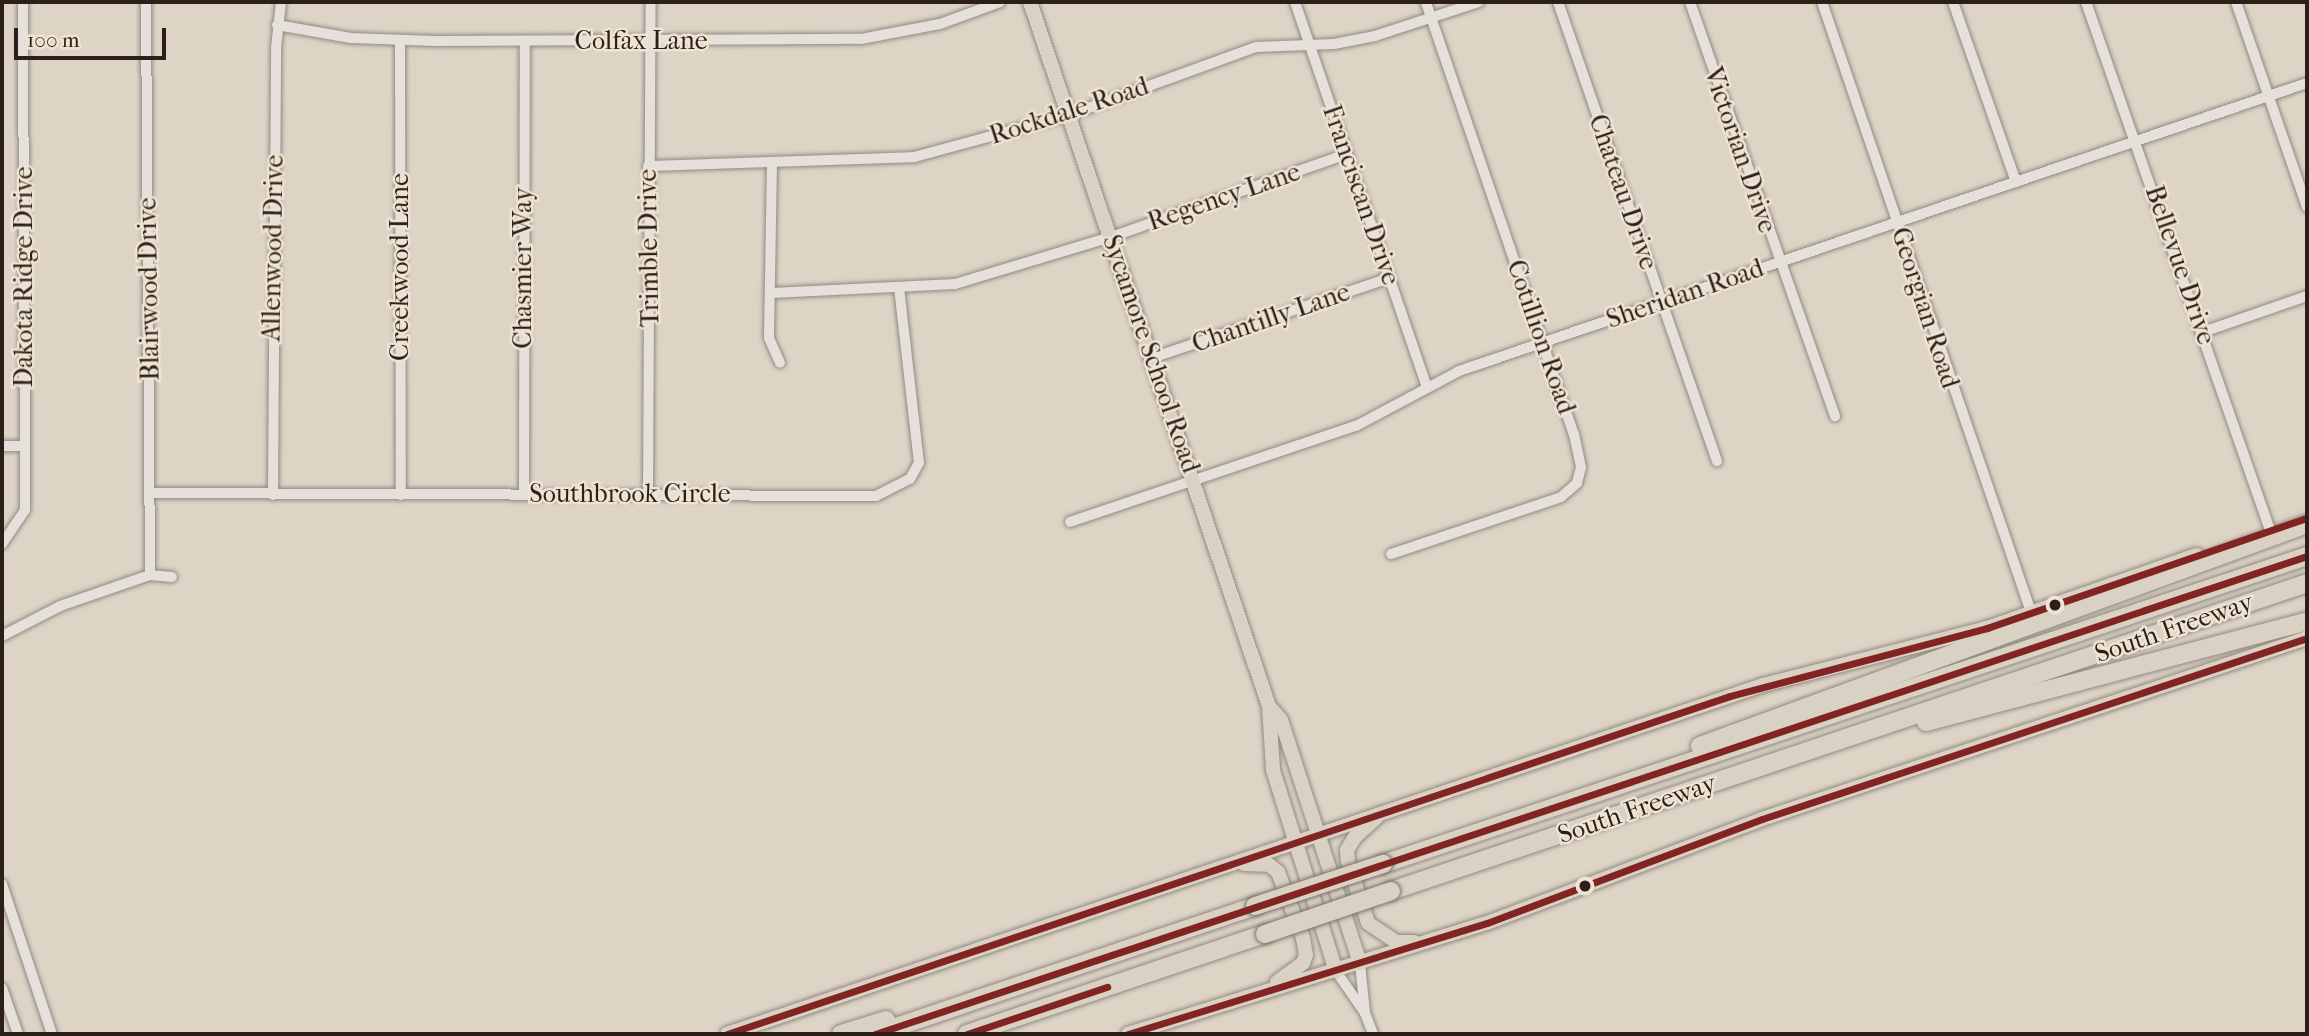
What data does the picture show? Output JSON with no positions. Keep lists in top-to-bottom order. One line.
{"streets":{"highway":["South Freeway"],"main road":["Sycamore School Road"],"street":["Colfax Lane","Rockdale Road","Victorian Drive","Chateau Drive","Franciscan Drive","Regency Lane","Allenwood Drive","Trimble Drive","Bellevue Drive","Creekwood Lane","Chasmier Way","Dakota Ridge Drive","Blairwood Drive","Sheridan Road","Georgian Road","Chantilly Lane","Cotillion Road","Southbrook Circle"]},"crossings":[["Colfax Lane","Allenwood Drive"],["Colfax Lane","Trimble Drive"],["Colfax Lane","Creekwood Lane"],["Colfax Lane","Chasmier Way"],["Rockdale Road","Franciscan Drive"],["Rockdale Road","Trimble Drive"],["Rockdale Road","Cotillion Road"],["Rockdale Road","Sycamore School Road"],["Victorian Drive","Sheridan Road"],["Chateau Drive","Sheridan Road"],["Franciscan Drive","Regency Lane"],["Franciscan Drive","Sheridan Road"],["Franciscan Drive","Chantilly Lane"],["Regency Lane","Sycamore School Road"],["Regency Lane","Southbrook Circle"],["Allenwood Drive","Southbrook Circle"],["Trimble Drive","Southbrook Circle"],["Bellevue Drive","Sheridan Road"],["Creekwood Lane","Southbrook Circle"],["Chasmier Way","Southbrook Circle"],["Blairwood Drive","Southbrook Circle"],["Sheridan Road","Georgian Road"],["Sheridan Road","Cotillion Road"],["Sheridan Road","Sycamore School Road"],["Chantilly Lane","Sycamore School Road"],["Sycamore School Road","South Freeway"]],"scale_bar":"100 m"}
